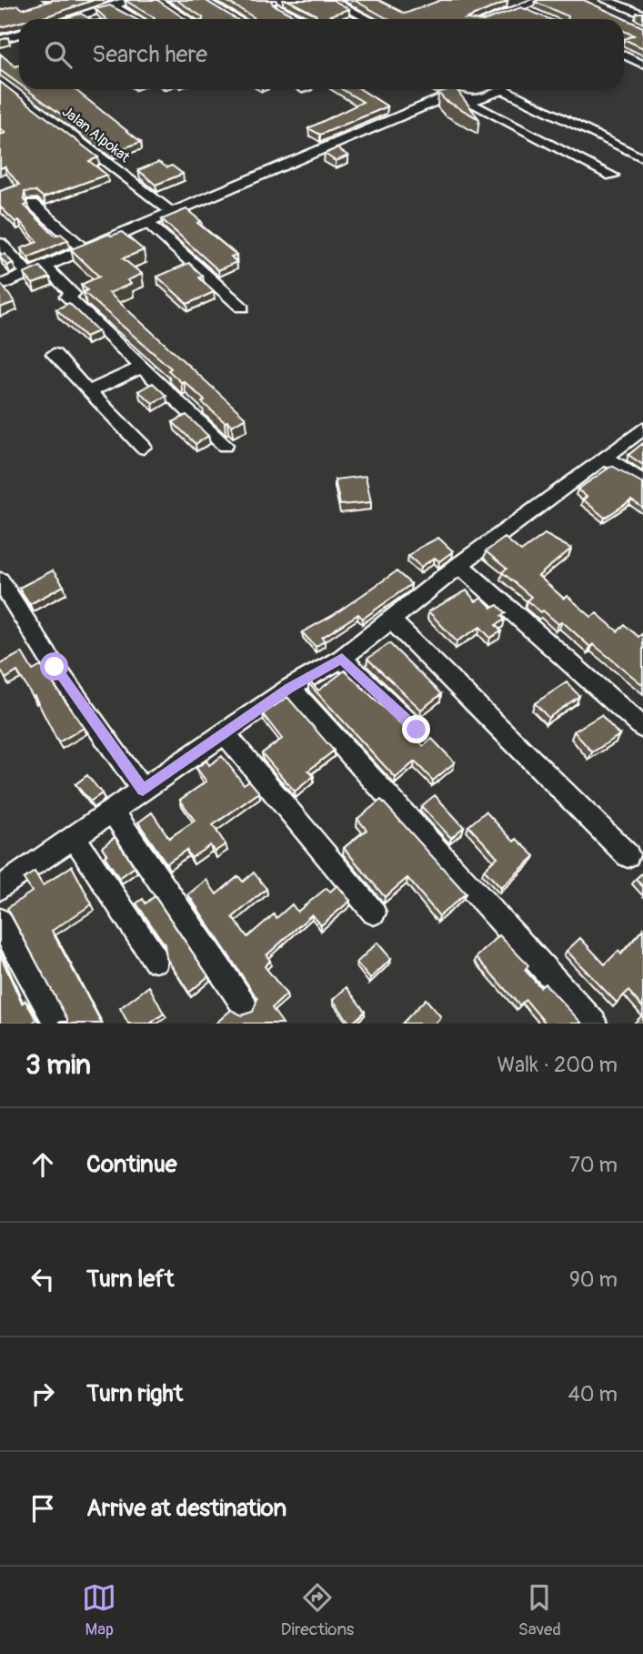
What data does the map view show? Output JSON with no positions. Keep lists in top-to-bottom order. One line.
{"streets":{"street":["Jalan Alpokat"]},"page":{"search":"Search here","heading":["3 min","Walk · 200 m"],"list":[["Continue","70 m"],["Turn left","90 m"],["Turn right","40 m"],"Arrive at destination"],"nav":["Map","Directions","Saved"]}}
